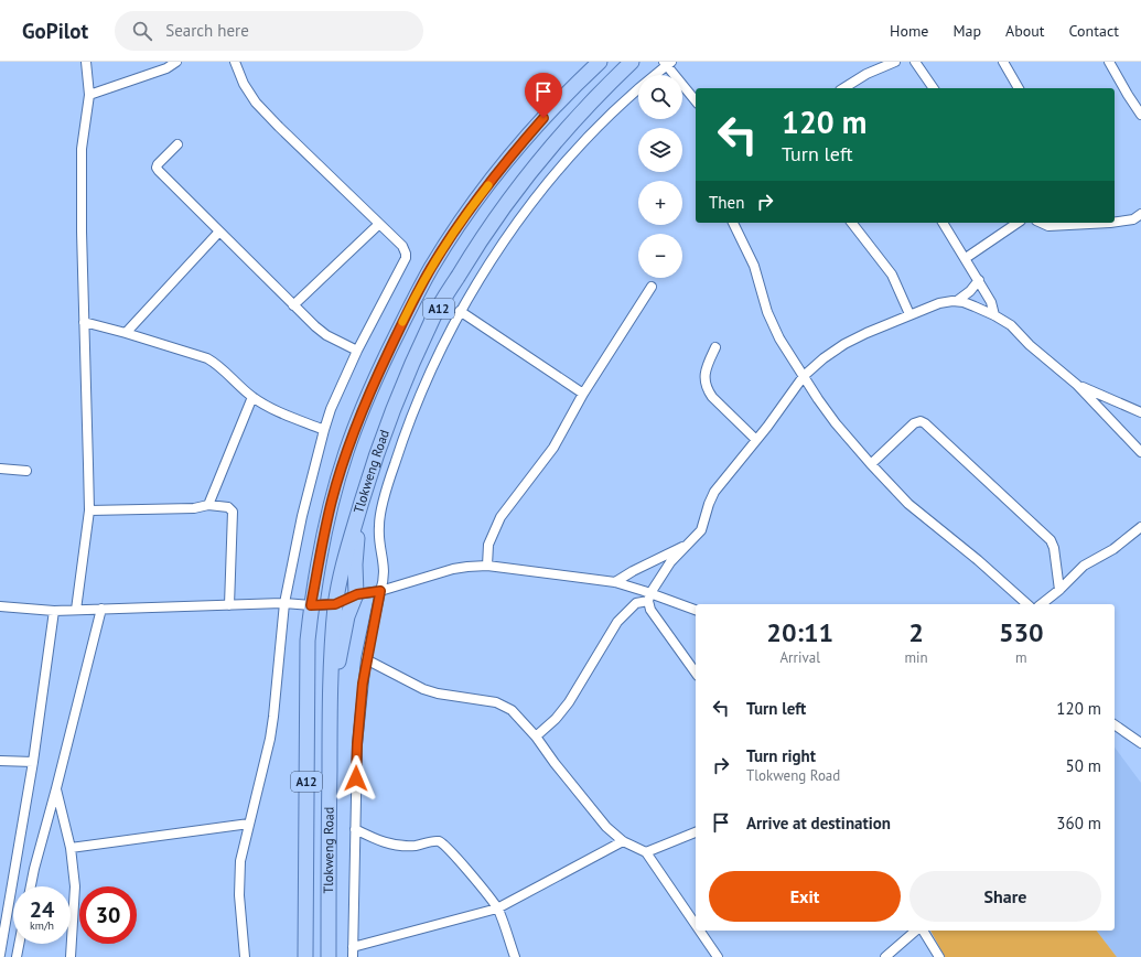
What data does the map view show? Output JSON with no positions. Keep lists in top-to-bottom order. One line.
{"streets":{"main road":["A12","Tlokweng Road"]},"page":{"header":"GoPilot","search":"Search here","nav":["Home","Map","About","Contact"],"map_buttons":["+","−"],"turn":["120 m","Turn left"],"then":"Then","eta":["20:11","Arrival","2","min","530","m"],"list":[{"name":"Turn left","value":"120 m"},{"name":"Turn right","note":"Tlokweng Road","value":"50 m"},{"name":"Arrive at destination","value":"360 m"}],"buttons":["Exit","Share"],"speed":"24 km/h","limit":"30"}}
